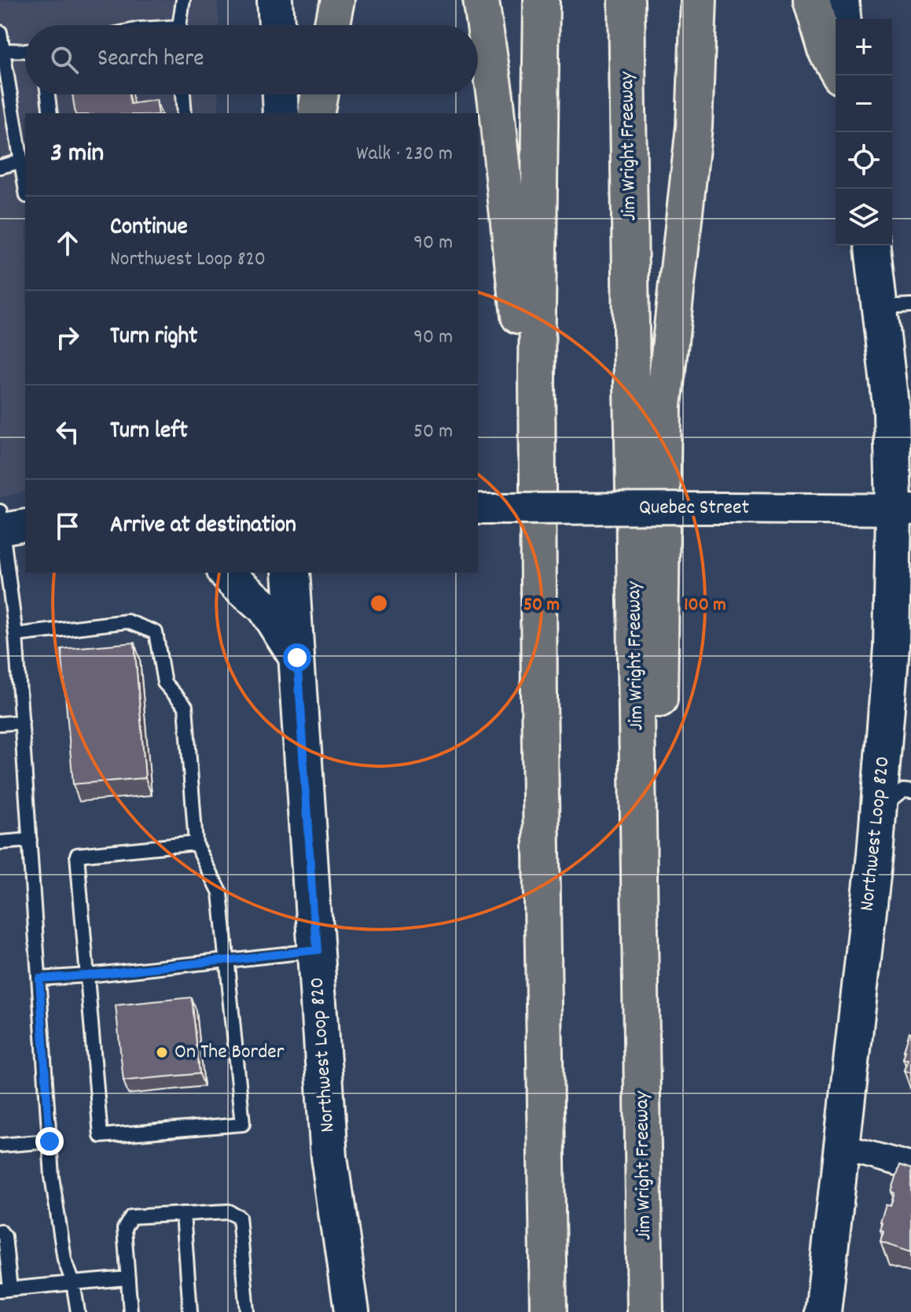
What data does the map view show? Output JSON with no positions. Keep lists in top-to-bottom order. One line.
{"streets":{"highway":["Jim Wright Freeway"],"main road":["Northwest Loop 820"],"street":["Quebec Street"]},"crossings":[["Quebec Street","Northwest Loop 820"]],"places":["On The Border"],"page":{"map_buttons":["+","−"],"search":"Search here","heading":["3 min","Walk · 230 m"],"list":[["Continue","Northwest Loop 820","90 m"],["Turn right","90 m"],["Turn left","50 m"],"Arrive at destination"]},"rings":["50 m","100 m"]}
